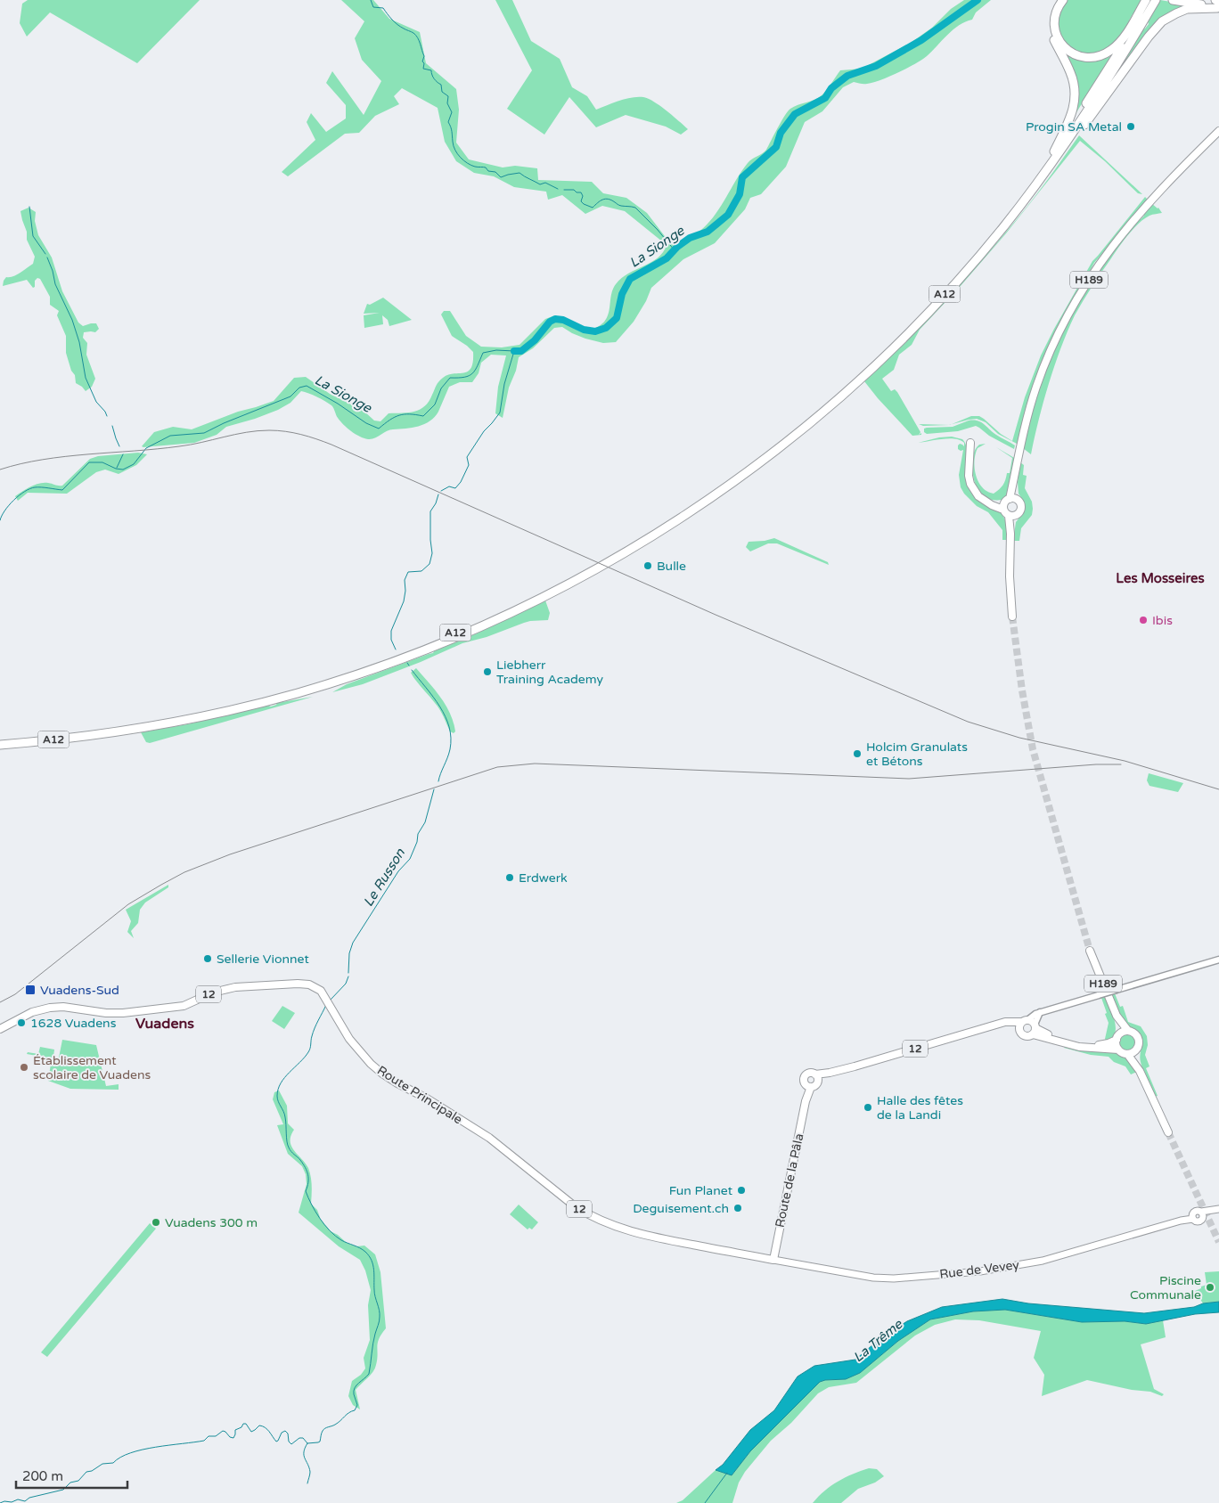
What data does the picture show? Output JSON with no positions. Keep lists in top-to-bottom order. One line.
{"streets":{"highway":["A12"],"main road":["H189","12","Route Principale","Route de la Pâla","Rue de Vevey"]},"crossings":[["H189","12"],["12","Route de la Pâla"],["Route Principale","Route de la Pâla"],["Route Principale","Rue de Vevey"],["Route de la Pâla","Rue de Vevey"]],"districts":["Les Mosseires","Vuadens"],"water":["La Sionge","Le Russon","La Trême"],"places":{"other":["Progin SA Metal","Bulle","Ibis","Liebherr Training Academy","Holcim Granulats et Bétons","Erdwerk","Sellerie Vionnet","1628 Vuadens","Établissement scolaire de Vuadens","Halle des fêtes de la Landi","Fun Planet","Deguisement.ch","Vuadens 300 m","Piscine Communale"],"transit":["Vuadens-Sud"]},"scale_bar":"200 m"}
